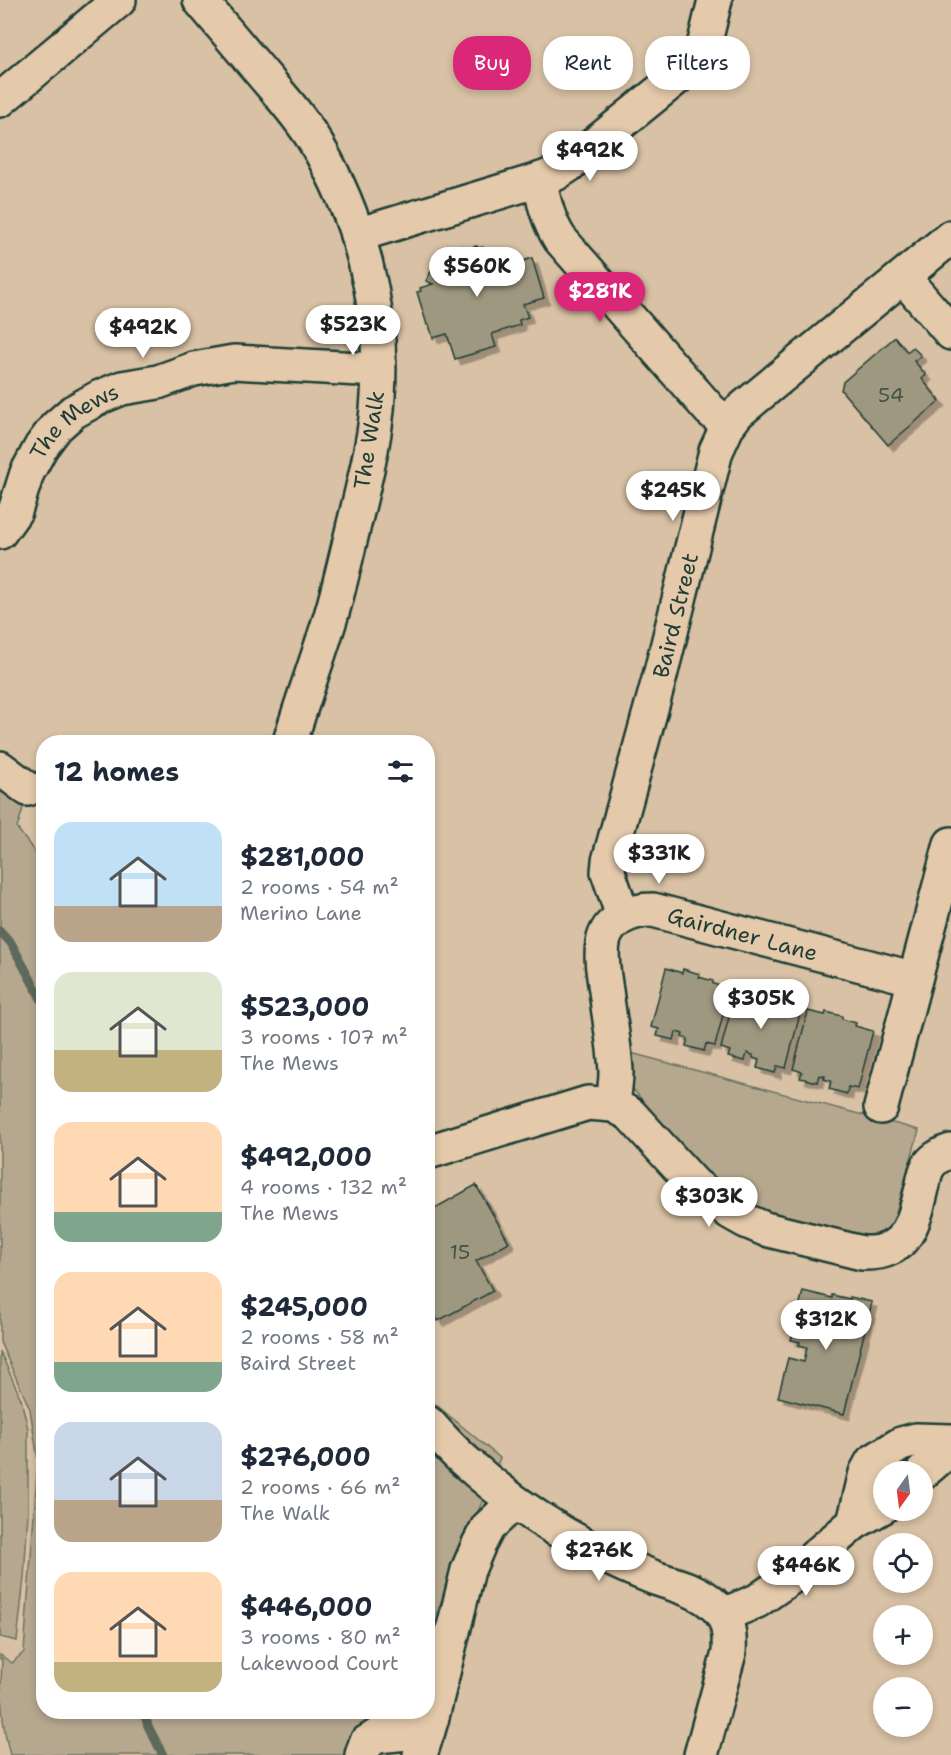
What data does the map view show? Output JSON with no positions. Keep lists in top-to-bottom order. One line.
{"streets":{"street":["The Mews","The Walk","Baird Street","Gairdner Lane"]},"crossings":[["The Mews","The Walk"],["Baird Street","Gairdner Lane"]],"house_numbers":["54","15"],"north":"bottom","page":{"chip":["Buy","Rent","Filters"],"price":["$492K","$560K","$281K","$523K","$492K","$245K","$331K","$305K","$303K","$312K","$276K","$446K"],"heading":"12 homes","list":[{"name":"$281,000","note":"2 rooms · 54 m² · Merino Lane"},{"name":"$523,000","note":"3 rooms · 107 m² · The Mews"},{"name":"$492,000","note":"4 rooms · 132 m² · The Mews"},{"name":"$245,000","note":"2 rooms · 58 m² · Baird Street"},{"name":"$276,000","note":"2 rooms · 66 m² · The Walk"},{"name":"$446,000","note":"3 rooms · 80 m² · Lakewood Court"}],"map_buttons":["+","−"]}}
